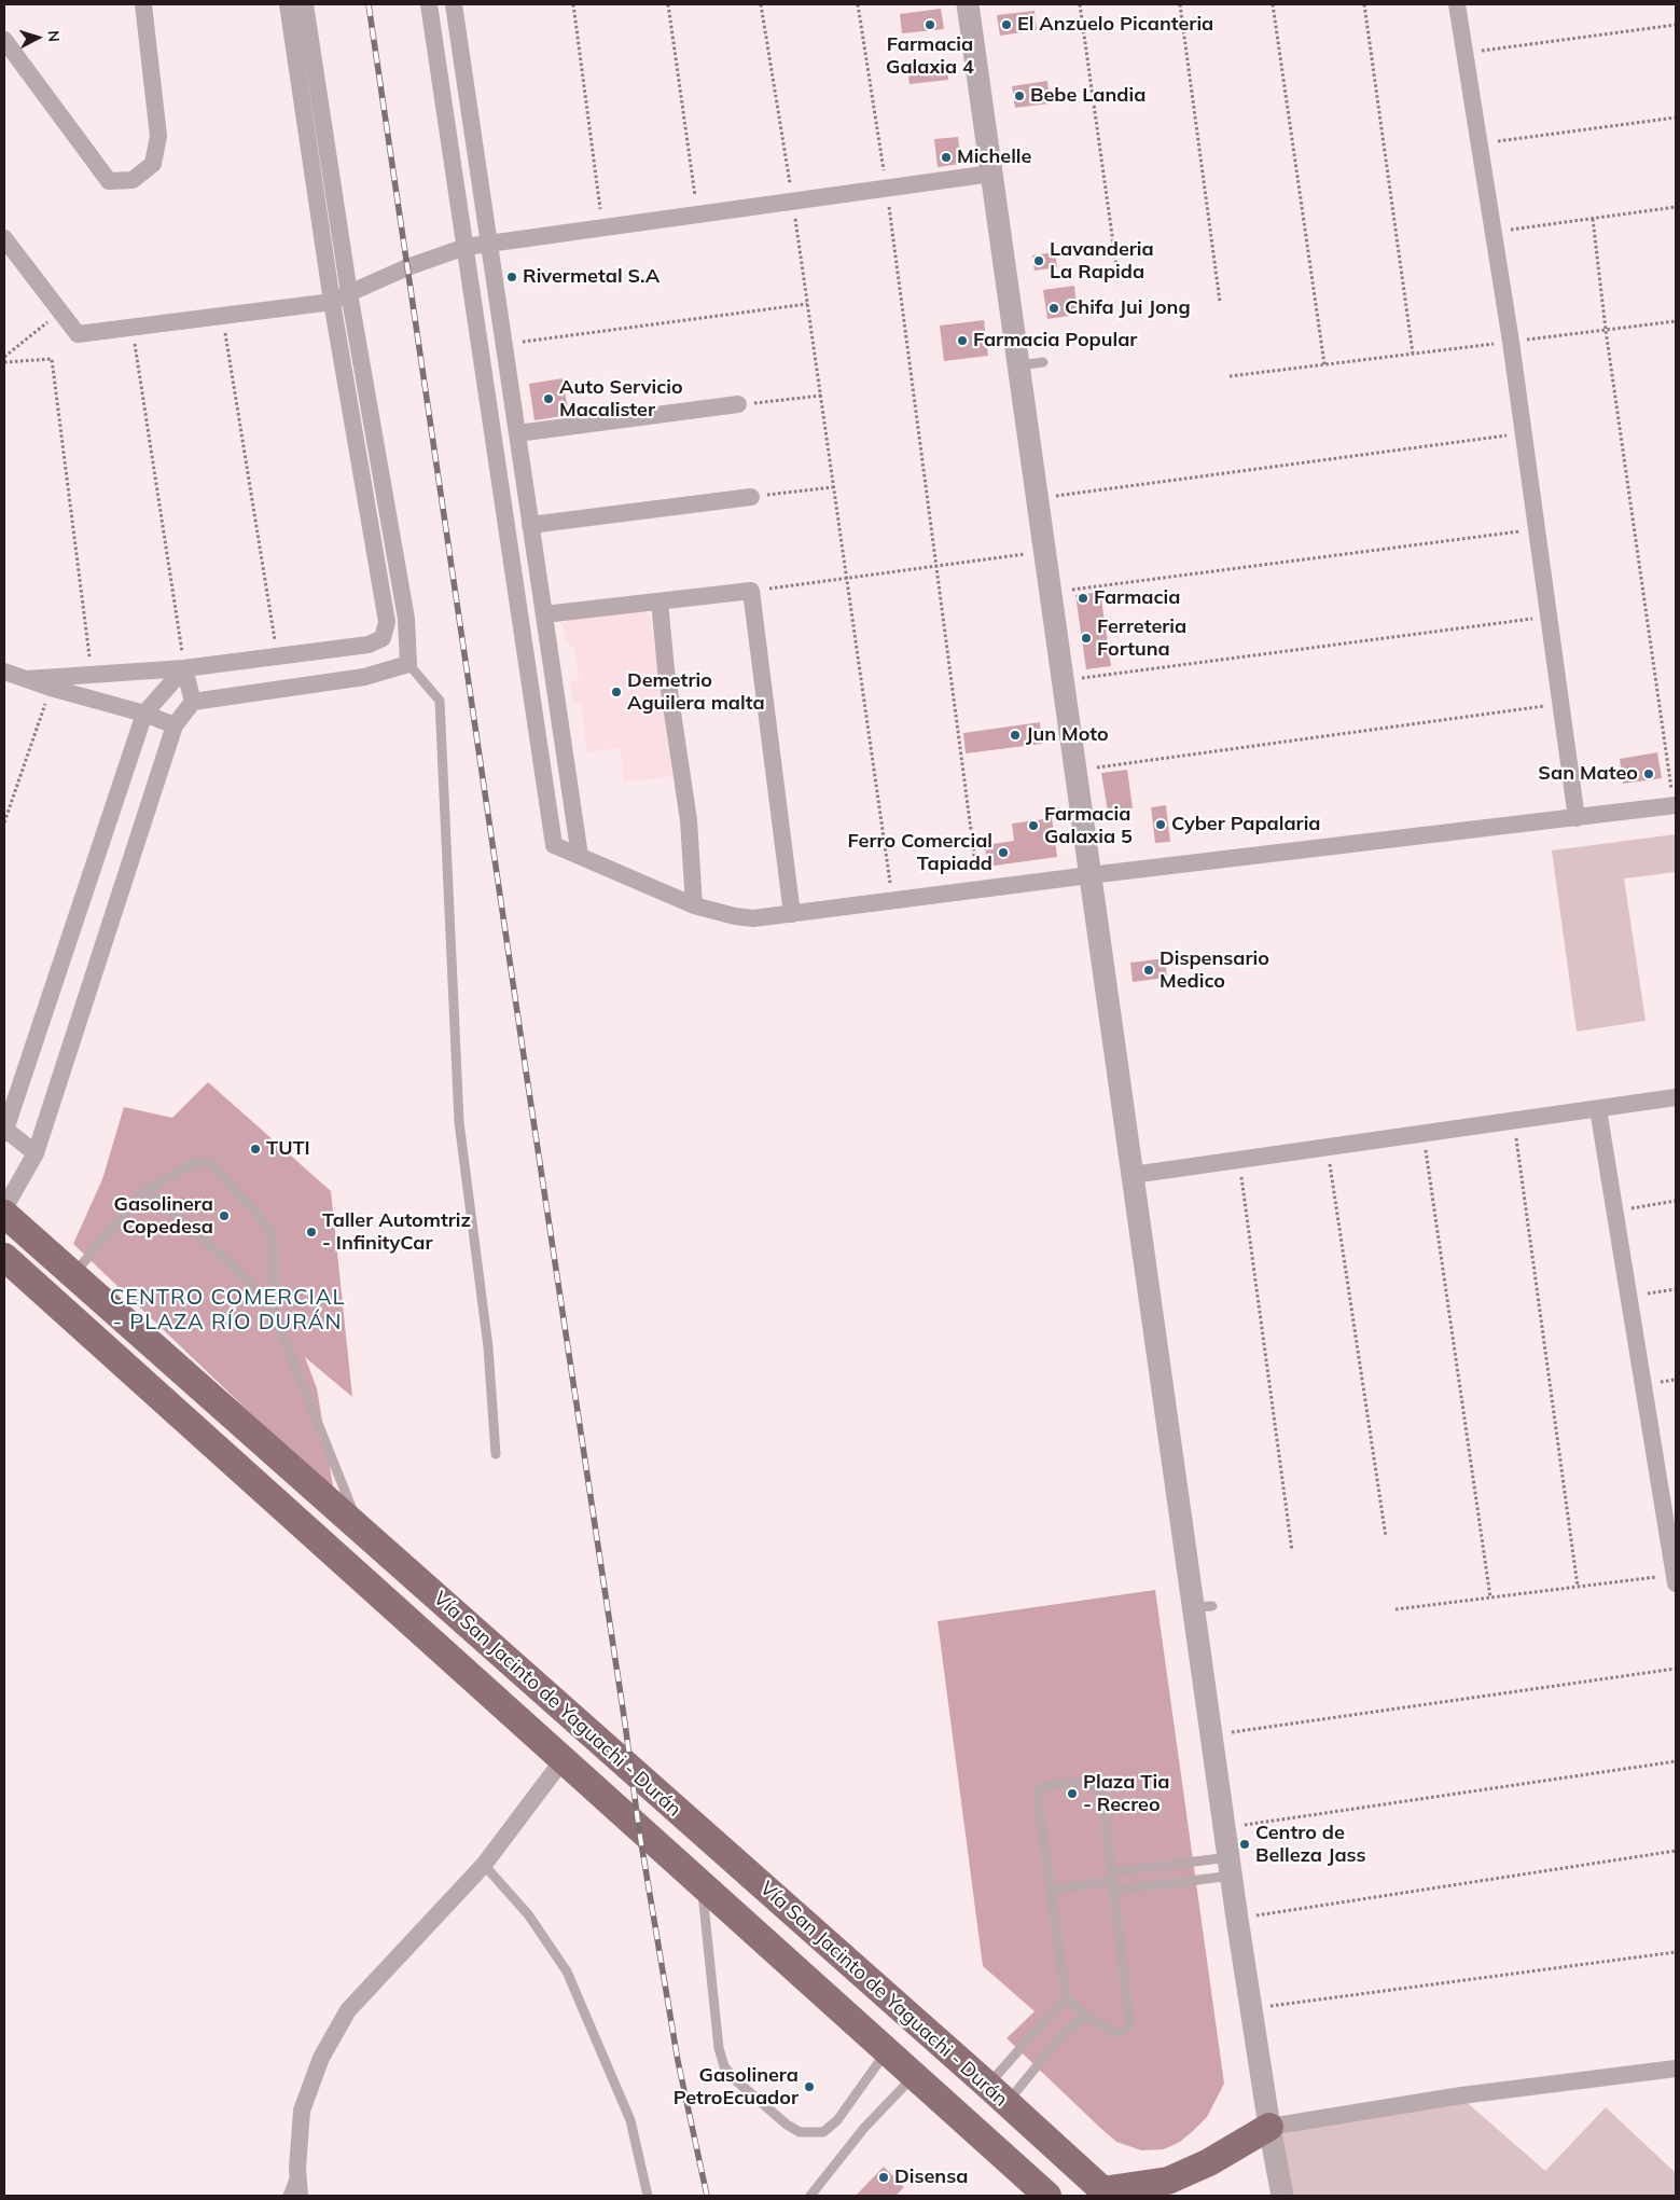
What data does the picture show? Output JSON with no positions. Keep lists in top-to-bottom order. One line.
{"streets":{"main road":["Vía San Jacinto de Yaguachi - Durán"]},"districts":["CENTRO COMERCIAL - PLAZA RÍO DURÁN"],"places":["Farmacia Galaxia 4","El Anzuelo Picanteria","Bebe Landia","Michelle","Lavanderia La Rapida","Rivermetal S.A","Chifa Jui Jong","Farmacia Popular","Auto Servicio Macalister","Farmacia","Ferreteria Fortuna","Demetrio Aguilera malta","Jun Moto","San Mateo","Cyber Papalaria","Farmacia Galaxia 5","Ferro Comercial Tapiadd","Dispensario Medico","TUTI","Gasolinera Copedesa","Taller Automtriz - InfinityCar","Plaza Tia - Recreo","Centro de Belleza Jass","Gasolinera PetroEcuador","Disensa"],"north":"right"}
